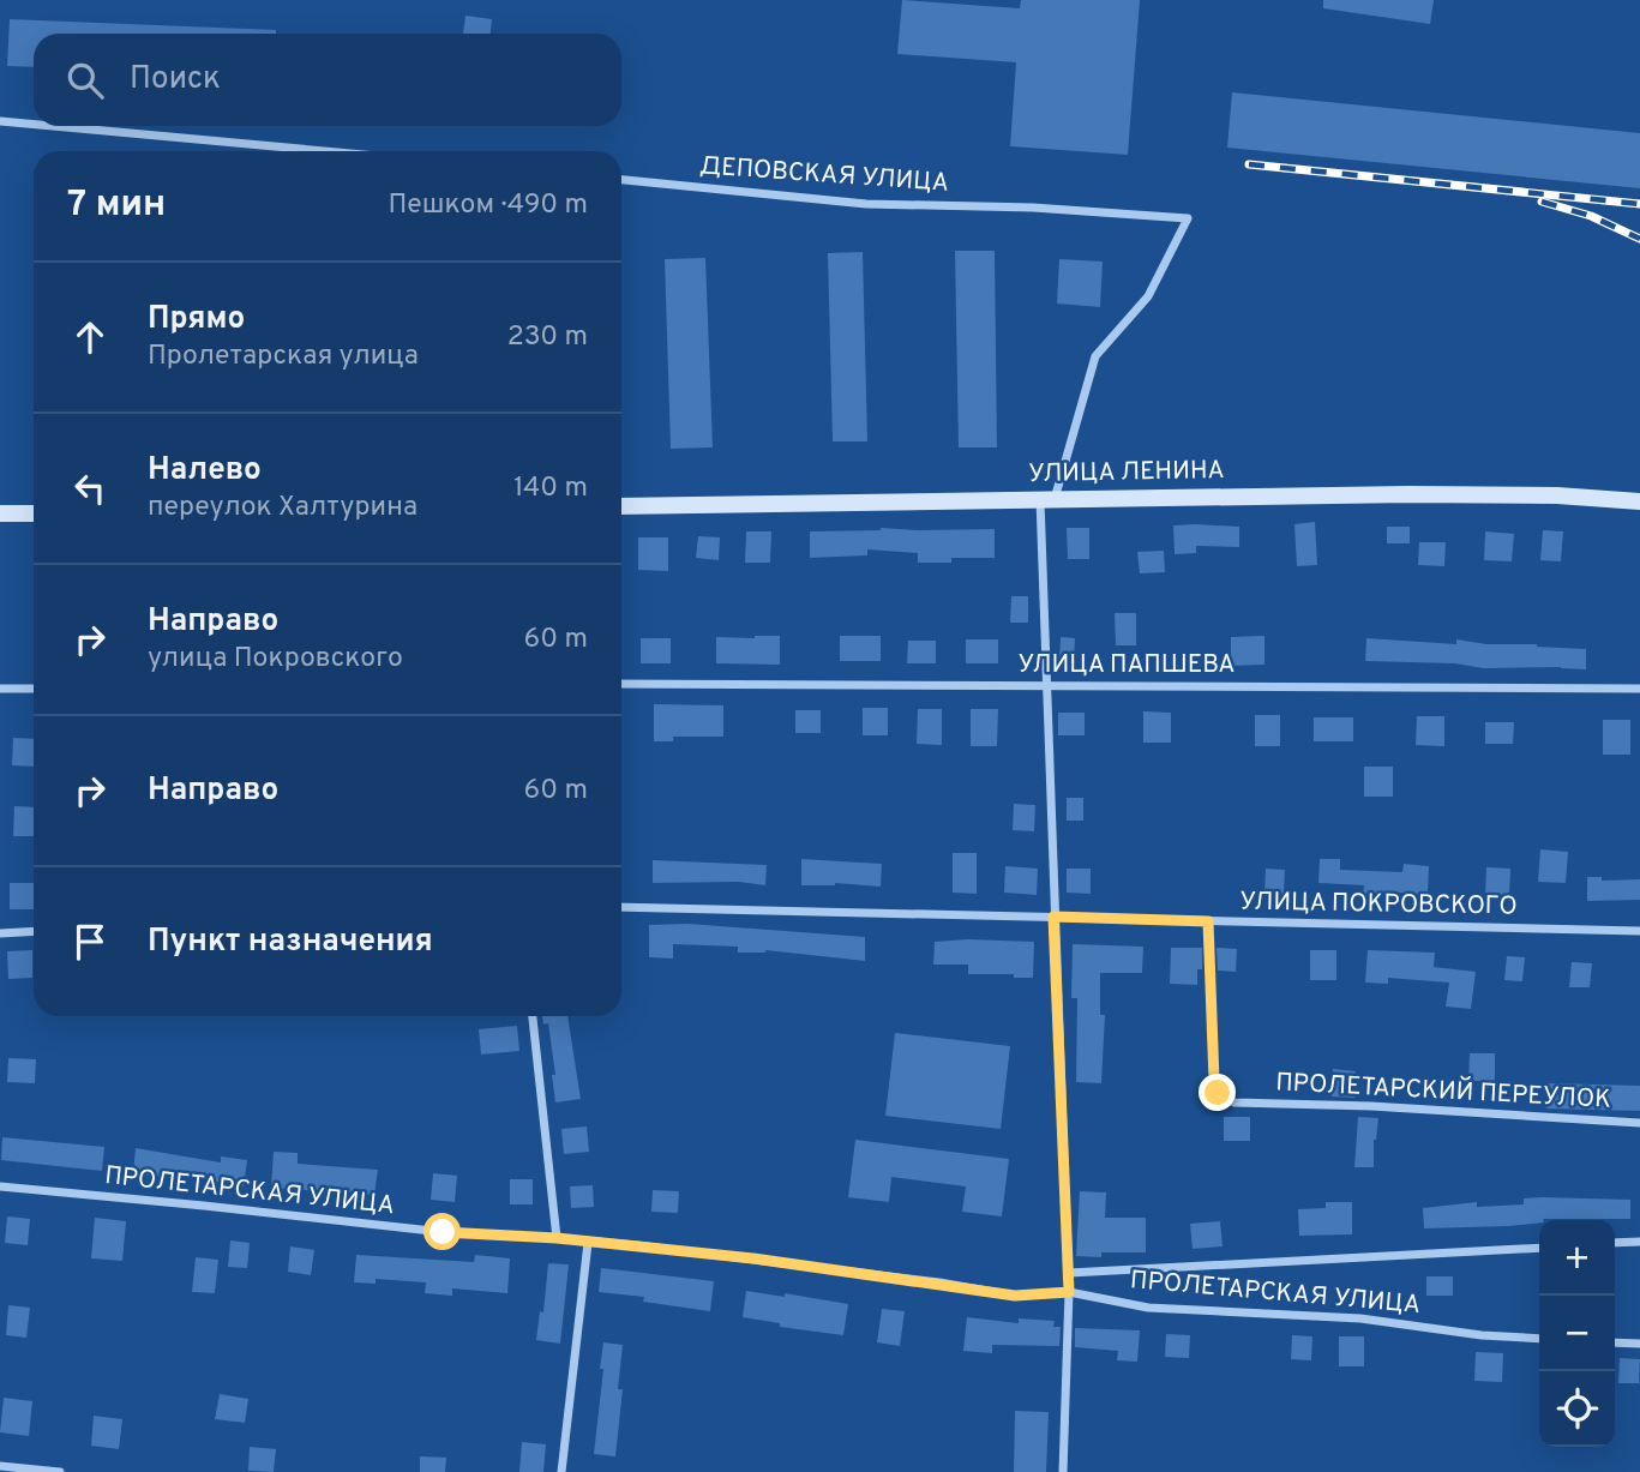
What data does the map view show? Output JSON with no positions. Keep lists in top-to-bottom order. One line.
{"streets":{"main road":["УЛИЦА ЛЕНИНА"],"street":["ДЕПОВСКАЯ УЛИЦА","УЛИЦА ПАПШЕВА","УЛИЦА ПОКРОВСКОГО","ПРОЛЕТАРСКИЙ ПЕРЕУЛОК","ПРОЛЕТАРСКАЯ УЛИЦА"]},"crossings":[["ДЕПОВСКАЯ УЛИЦА","УЛИЦА ЛЕНИНА"],["УЛИЦА ПОКРОВСКОГО","ПРОЛЕТАРСКИЙ ПЕРЕУЛОК"]],"page":{"search":"Поиск","heading":["7 мин","Пешком · 490 m"],"list":[["Прямо","Пролетарская улица","230 m"],["Налево","переулок Халтурина","140 m"],["Направо","улица Покровского","60 m"],["Направо","60 m"],"Пункт назначения"],"map_buttons":["+","−"]}}
